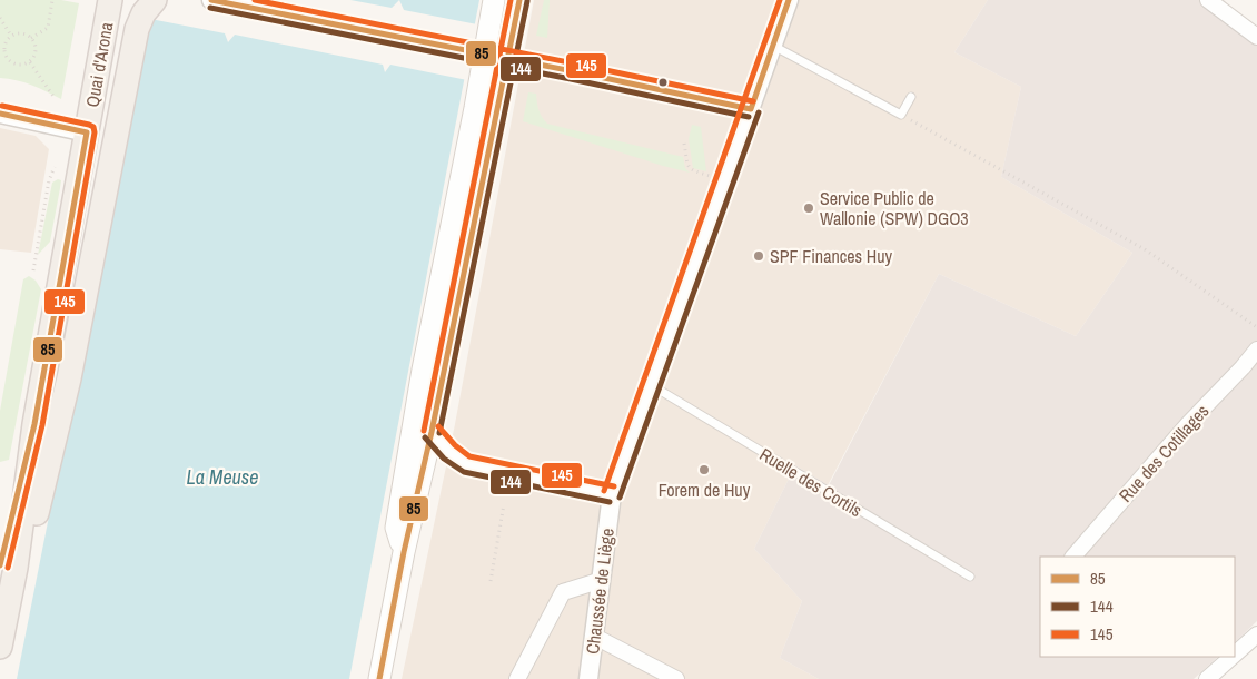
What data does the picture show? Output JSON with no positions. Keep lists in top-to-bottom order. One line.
{"streets":{"main road":["Quai d'Arona"],"street":["Rue des Cotillages","Chaussée de Liège"],"lane":["Ruelle des Cortils"]},"crossings":[["Ruelle des Cortils","Chaussée de Liège"]],"water":["La Meuse"],"places":["Service Public de Wallonie (SPW) DGO3","SPF Finances Huy","Forem de Huy"],"lines":["transit line 85","transit line 145","transit line 144"],"legend":["85","144","145"]}
